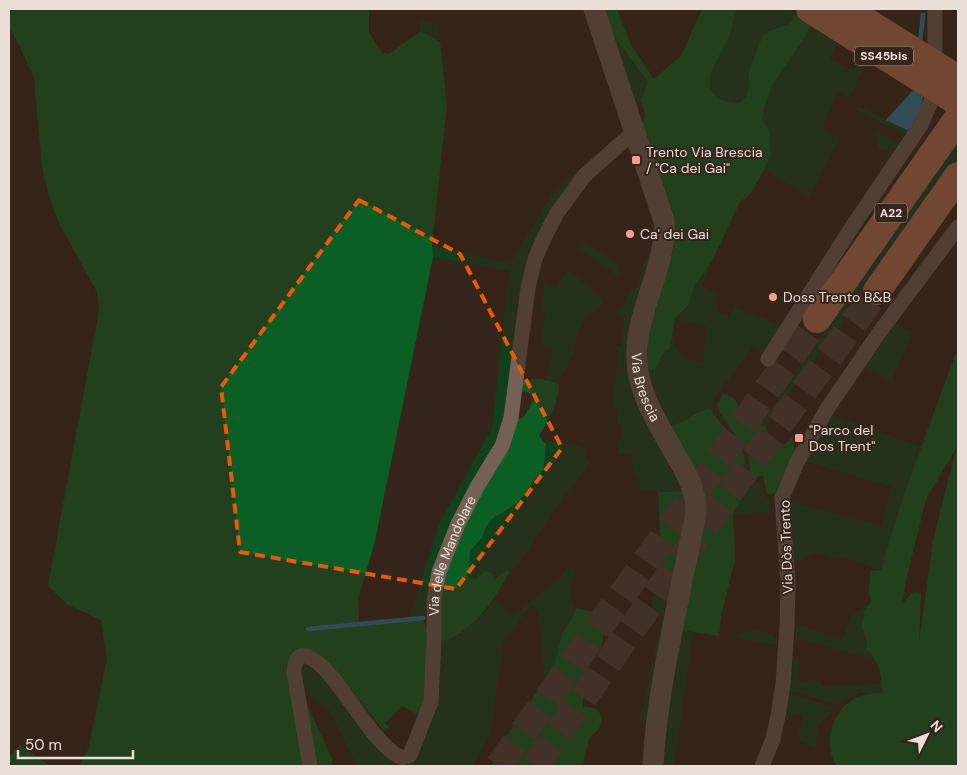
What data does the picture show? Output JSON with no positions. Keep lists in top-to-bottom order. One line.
{"streets":{"highway":["SS45bis","A22"],"street":["Via Brescia","Via Dòs Trento","Via delle Mandolare"]},"crossings":[["Via Brescia","Via delle Mandolare"]],"places":{"transit":["Trento Via Brescia / \"Ca dei Gai\"","\"Parco del Dos Trent\""],"other":["Ca' dei Gai","Doss Trento B&B"]},"scale_bar":"50 m","north":"top right"}
